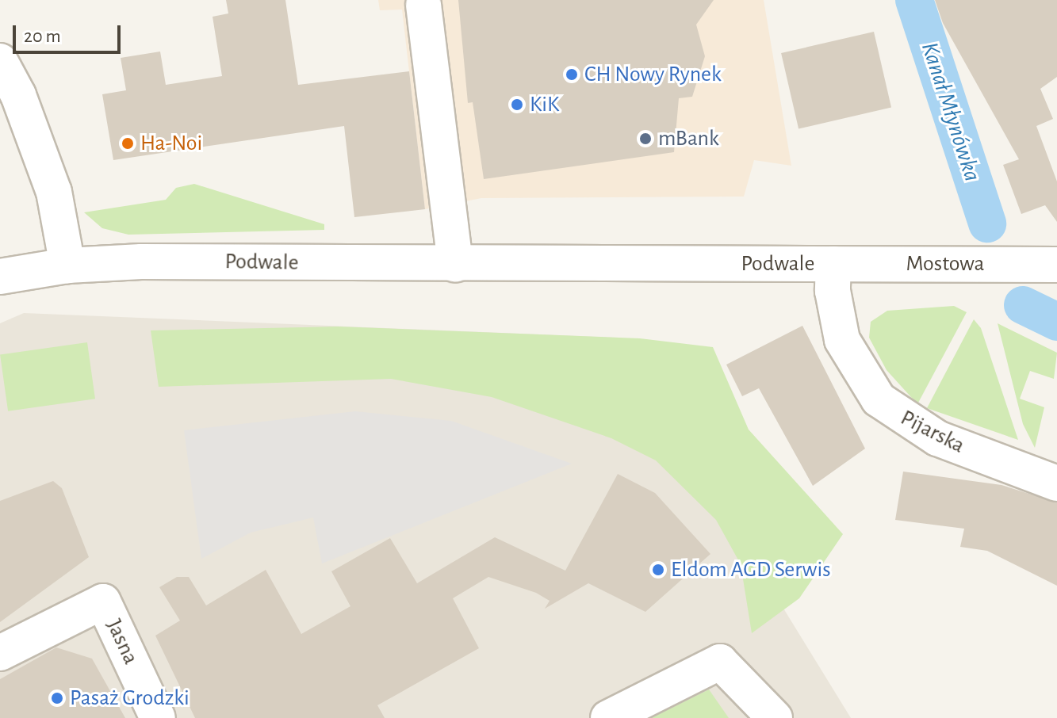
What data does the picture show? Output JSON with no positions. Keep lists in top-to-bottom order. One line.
{"streets":{"street":["Podwale","Mostowa","Pijarska","Jasna"]},"crossings":[["Podwale","Mostowa"],["Podwale","Pijarska"],["Mostowa","Pijarska"]],"water":["Kanał Młynówka"],"places":["CH Nowy Rynek","KiK","mBank","Ha-Noi","Eldom AGD Serwis","Pasaż Grodzki"],"scale_bar":"20 m"}
